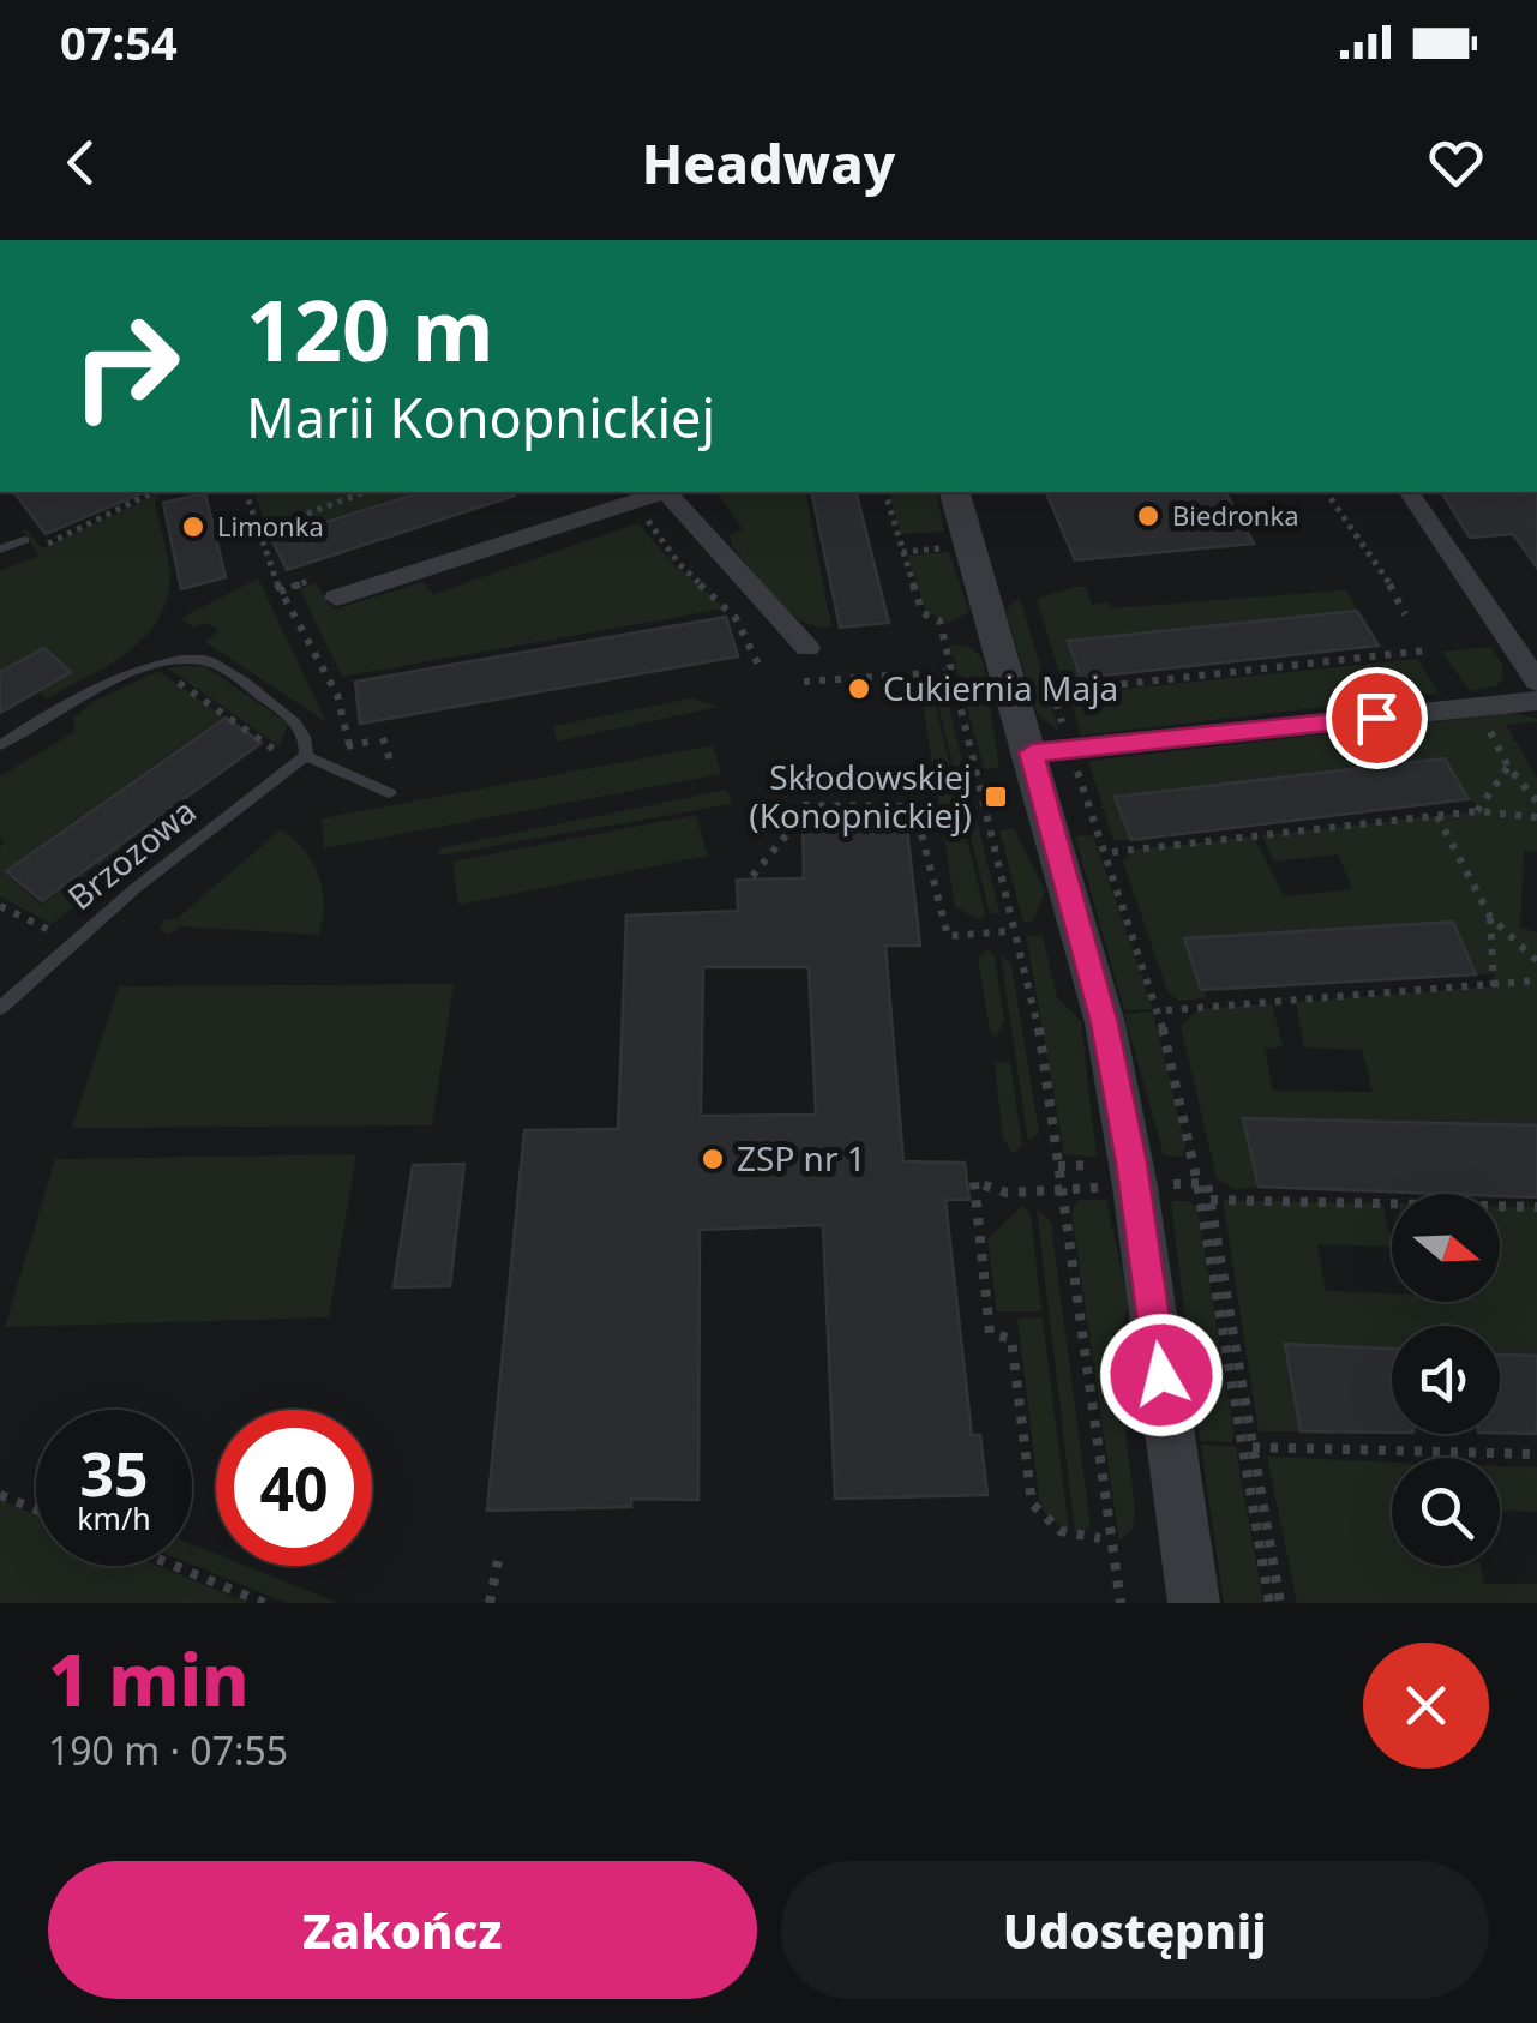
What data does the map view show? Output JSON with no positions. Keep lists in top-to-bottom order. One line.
{"streets":{"lane":["Brzozowa"]},"places":{"other":["Biedronka","Limonka","Cukiernia Maja","ZSP nr 1"],"transit":["Skłodowskiej (Konopnickiej)"]},"north":"right","page":{"status":"07:54","header":"Headway","turn":["120 m","Marii Konopnickiej"],"speed":"35 km/h","limit":"40","heading":["1 min","190 m · 07:55"],"buttons":["Zakończ","Udostępnij"]}}
